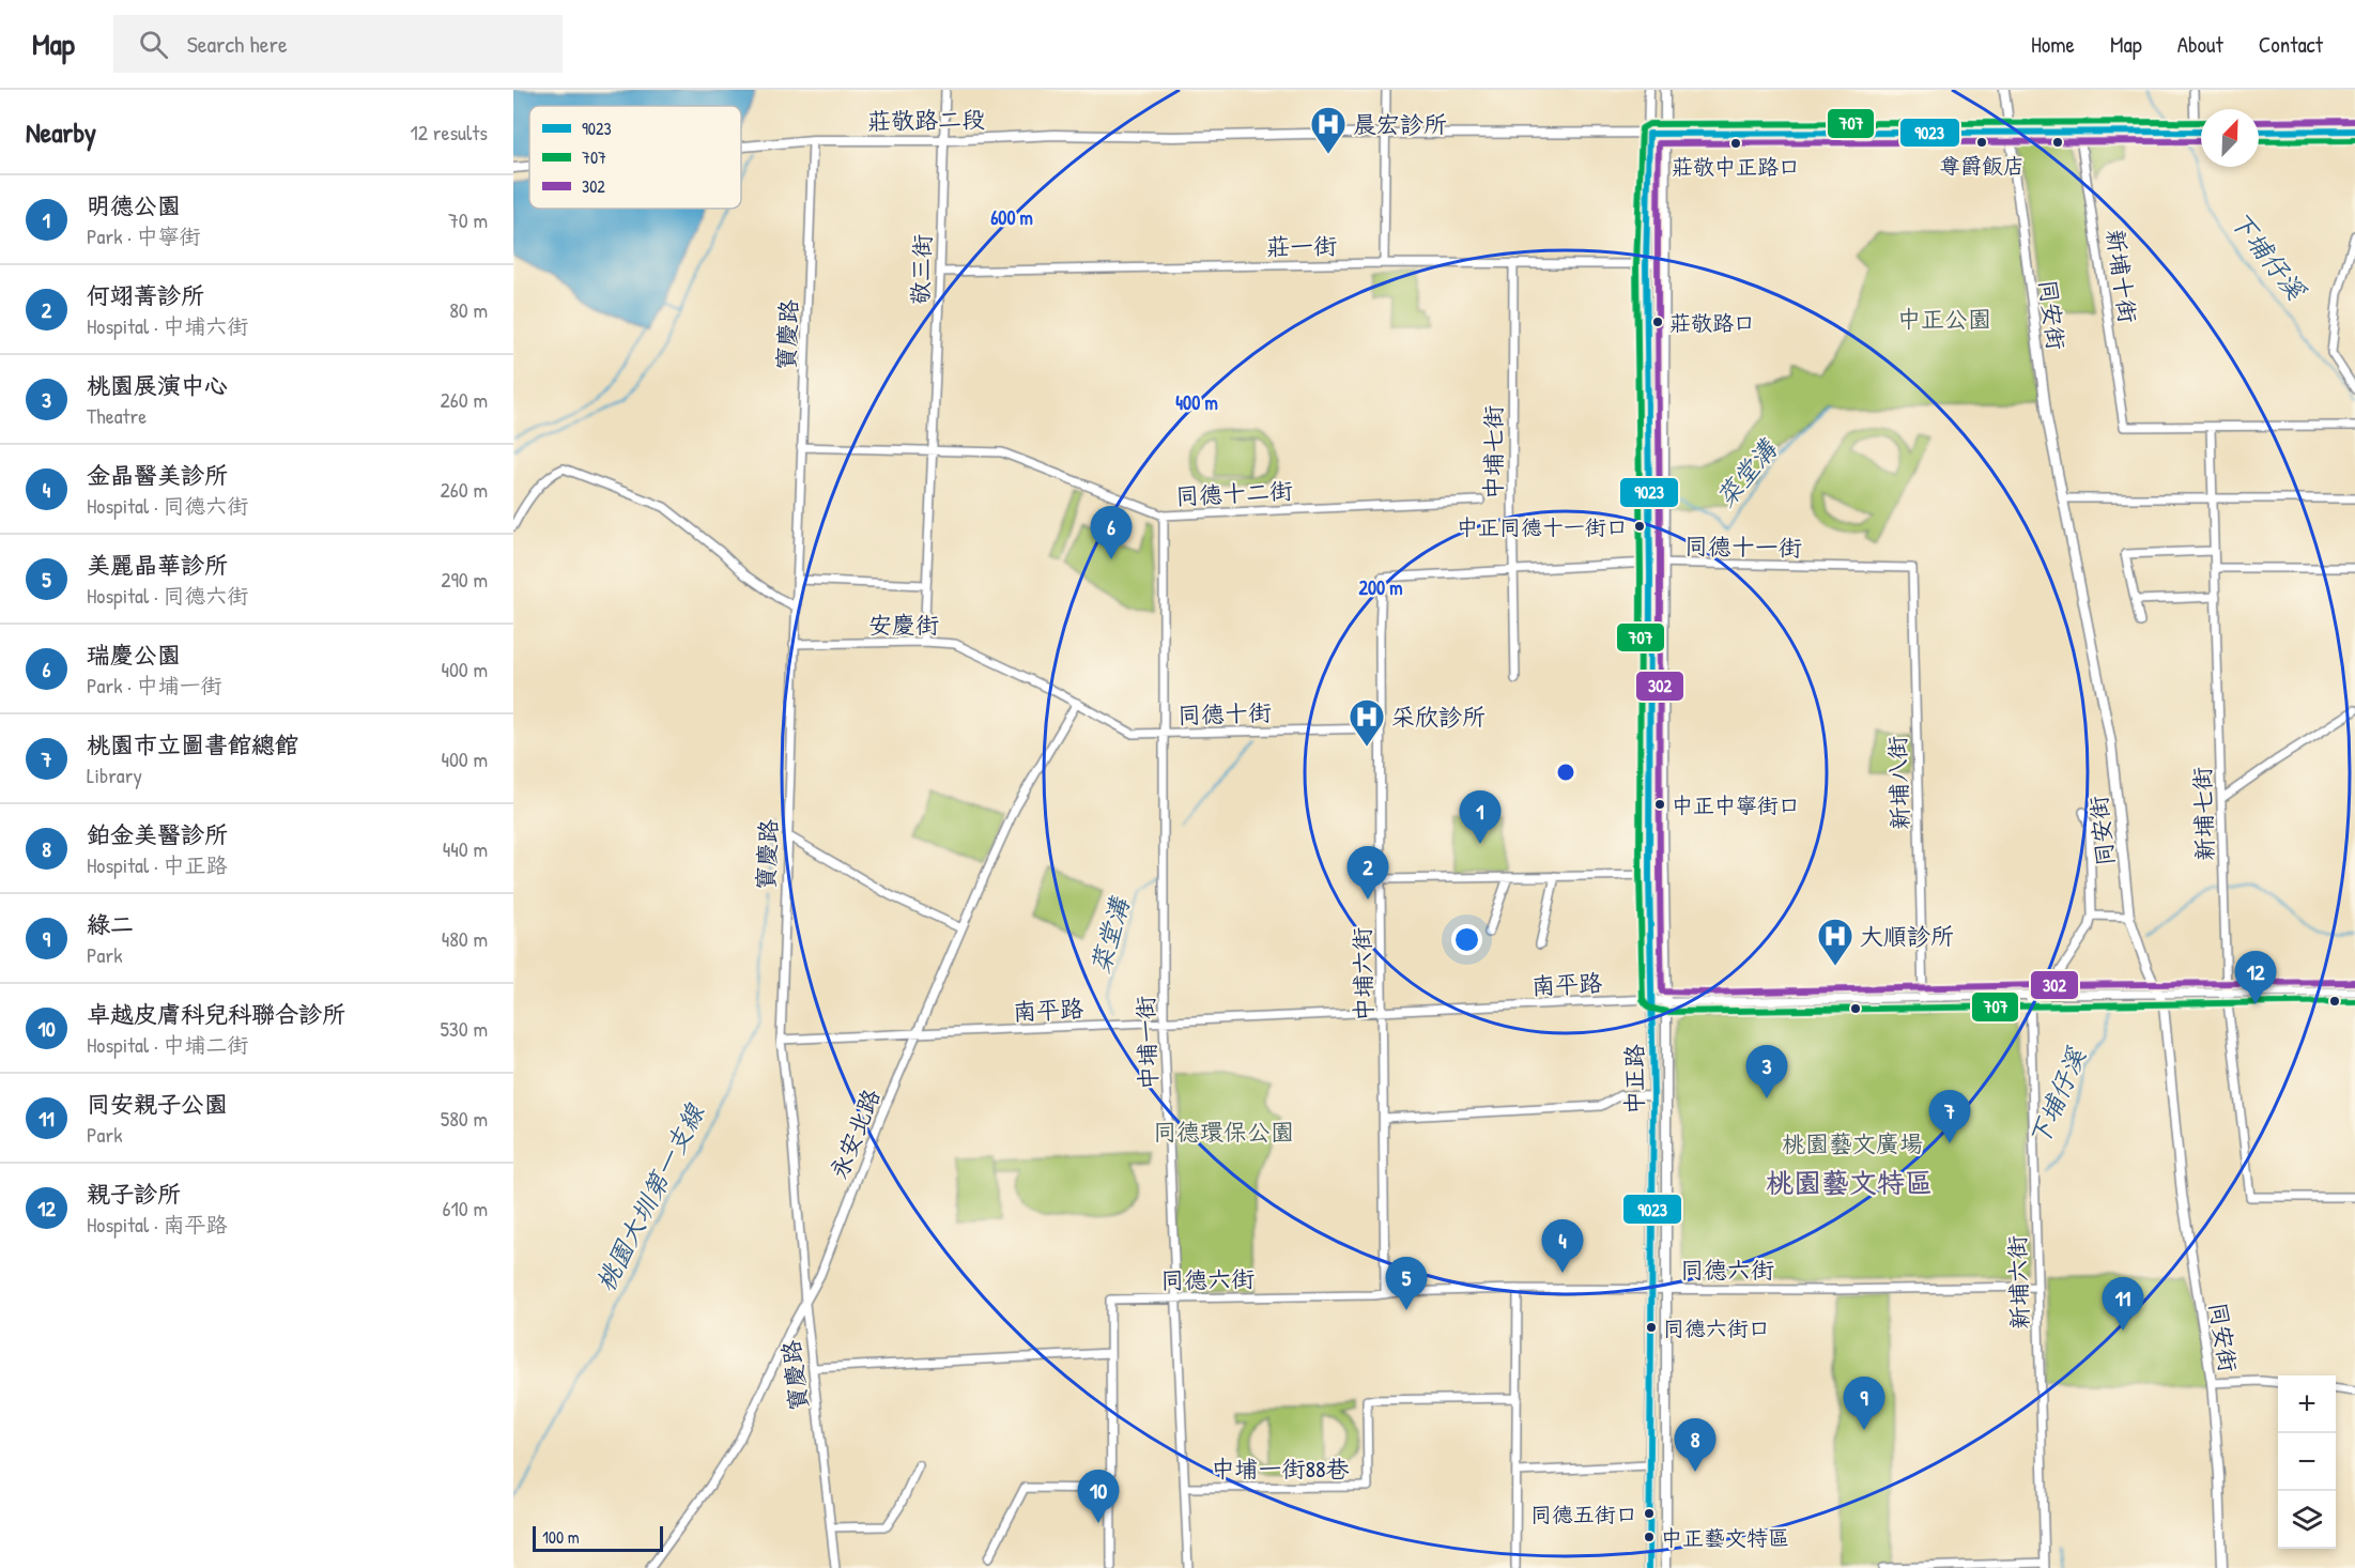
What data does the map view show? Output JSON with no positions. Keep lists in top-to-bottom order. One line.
{"streets":{"street":["莊敬路二段","莊一街","敬三街","新埔十街","同安街","寶慶路","中埔七街","同德十二街","同德十一街","安慶街","同德十街","新埔八街","新埔七街","中埔六街","南平路","中埔一街","中正路","永安北路","同德六街","新埔六街","中埔一街88巷"]},"crossings":[["莊敬路二段","敬三街"],["莊敬路二段","新埔十街"],["莊敬路二段","同安街"],["莊敬路二段","寶慶路"],["莊敬路二段","中正路"],["莊一街","敬三街"],["莊一街","中埔七街"],["莊一街","中正路"],["敬三街","同德十二街"],["敬三街","安慶街"],["新埔十街","新埔七街"],["同安街","南平路"],["寶慶路","安慶街"],["寶慶路","南平路"],["寶慶路","永安北路"],["中埔七街","同德十一街"],["同德十二街","中埔一街"],["同德十一街","新埔八街"],["同德十一街","中埔六街"],["同德十一街","中正路"],["安慶街","同德十街"],["安慶街","永安北路"],["同德十街","中埔六街"],["同德十街","中埔一街"],["同德十街","永安北路"],["新埔八街","南平路"],["新埔七街","南平路"],["中埔六街","南平路"],["中埔六街","同德六街"],["南平路","中埔一街"],["南平路","中正路"],["南平路","永安北路"],["南平路","新埔六街"],["中埔一街","同德六街"],["中埔一街","中埔一街88巷"],["中正路","同德六街"],["同德六街","新埔六街"]],"districts":["桃園藝文特區"],"water":["下埔仔溪","菜堂溝","桃園大圳第一支線"],"parks":["中正公園","同德環保公園","桃園藝文廣場"],"places":{"other":["尊爵飯店","莊敬中正路口","莊敬路口","中正同德十一街口","中正中寧街口","同德六街口","同德五街口","中正藝文特區"],"hospital":["晨宏診所","采欣診所","大順診所"]},"lines":["transit line 302","transit line 707","transit line 9023"],"legend":["9023","707","302"],"scale_bar":"100 m","north":"top right","page":{"header":"Map","search":"Search here","nav":["Home","Map","About","Contact"],"heading":["Nearby","12 results"],"list":[{"mark":"1","name":"明德公園","note":"Park · 中寧街","value":"70 m"},{"mark":"2","name":"何翊菁診所","note":"Hospital · 中埔六街","value":"80 m"},{"mark":"3","name":"桃園展演中心","note":"Theatre","value":"260 m"},{"mark":"4","name":"金晶醫美診所","note":"Hospital · 同德六街","value":"260 m"},{"mark":"5","name":"美麗晶華診所","note":"Hospital · 同德六街","value":"290 m"},{"mark":"6","name":"瑞慶公園","note":"Park · 中埔一街","value":"400 m"},{"mark":"7","name":"桃園市立圖書館總館","note":"Library","value":"400 m"},{"mark":"8","name":"鉑金美醫診所","note":"Hospital · 中正路","value":"440 m"},{"mark":"9","name":"綠二","note":"Park","value":"480 m"},{"mark":"10","name":"卓越皮膚科兒科聯合診所","note":"Hospital · 中埔二街","value":"530 m"},{"mark":"11","name":"同安親子公園","note":"Park","value":"580 m"},{"mark":"12","name":"親子診所","note":"Hospital · 南平路","value":"610 m"}],"pins":["6","1","2","12","3","7","4","5","11","9","8","10"],"map_buttons":["+","−"],"scale":"100 m"},"rings":["600 m","400 m","200 m"]}
